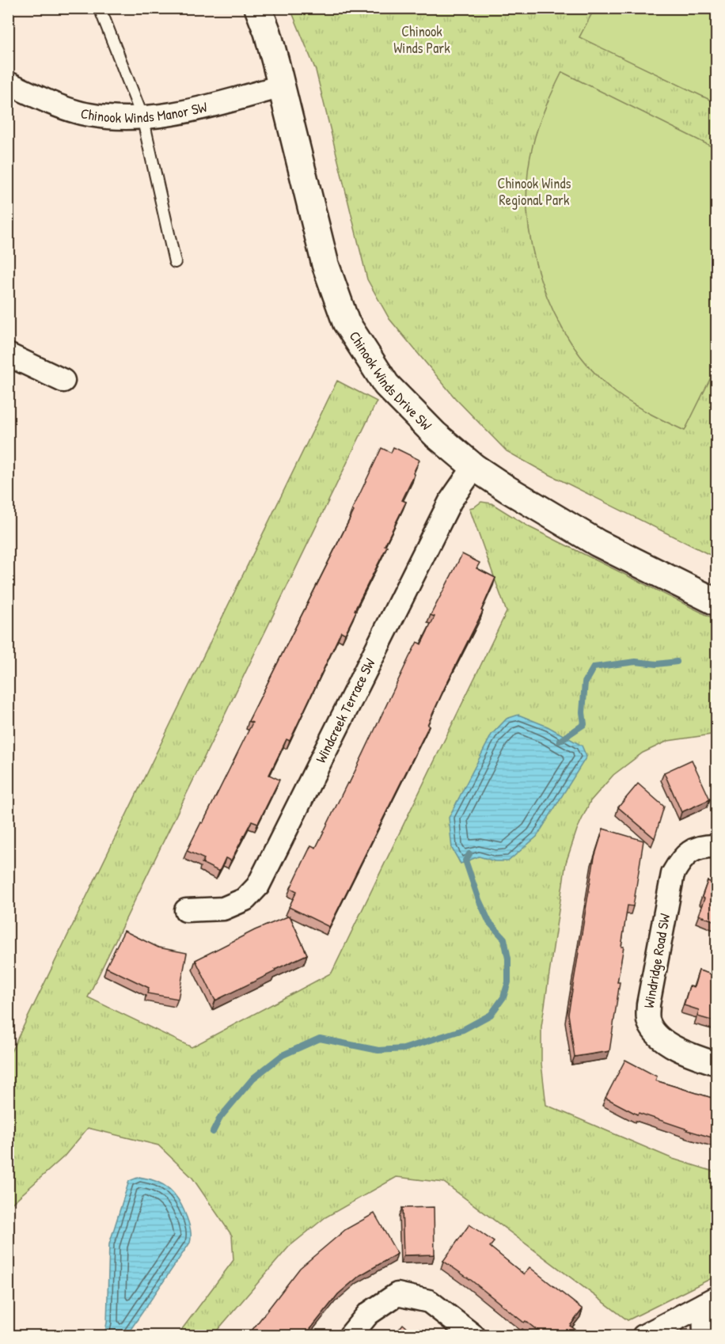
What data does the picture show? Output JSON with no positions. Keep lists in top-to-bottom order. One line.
{"streets":{"street":["Chinook Winds Manor SW","Chinook Winds Drive SW","Windcreek Terrace SW","Windridge Road SW"]},"crossings":[["Chinook Winds Manor SW","Chinook Winds Drive SW"],["Chinook Winds Drive SW","Windcreek Terrace SW"]],"parks":["Chinook Winds Park","Chinook Winds Regional Park"]}
